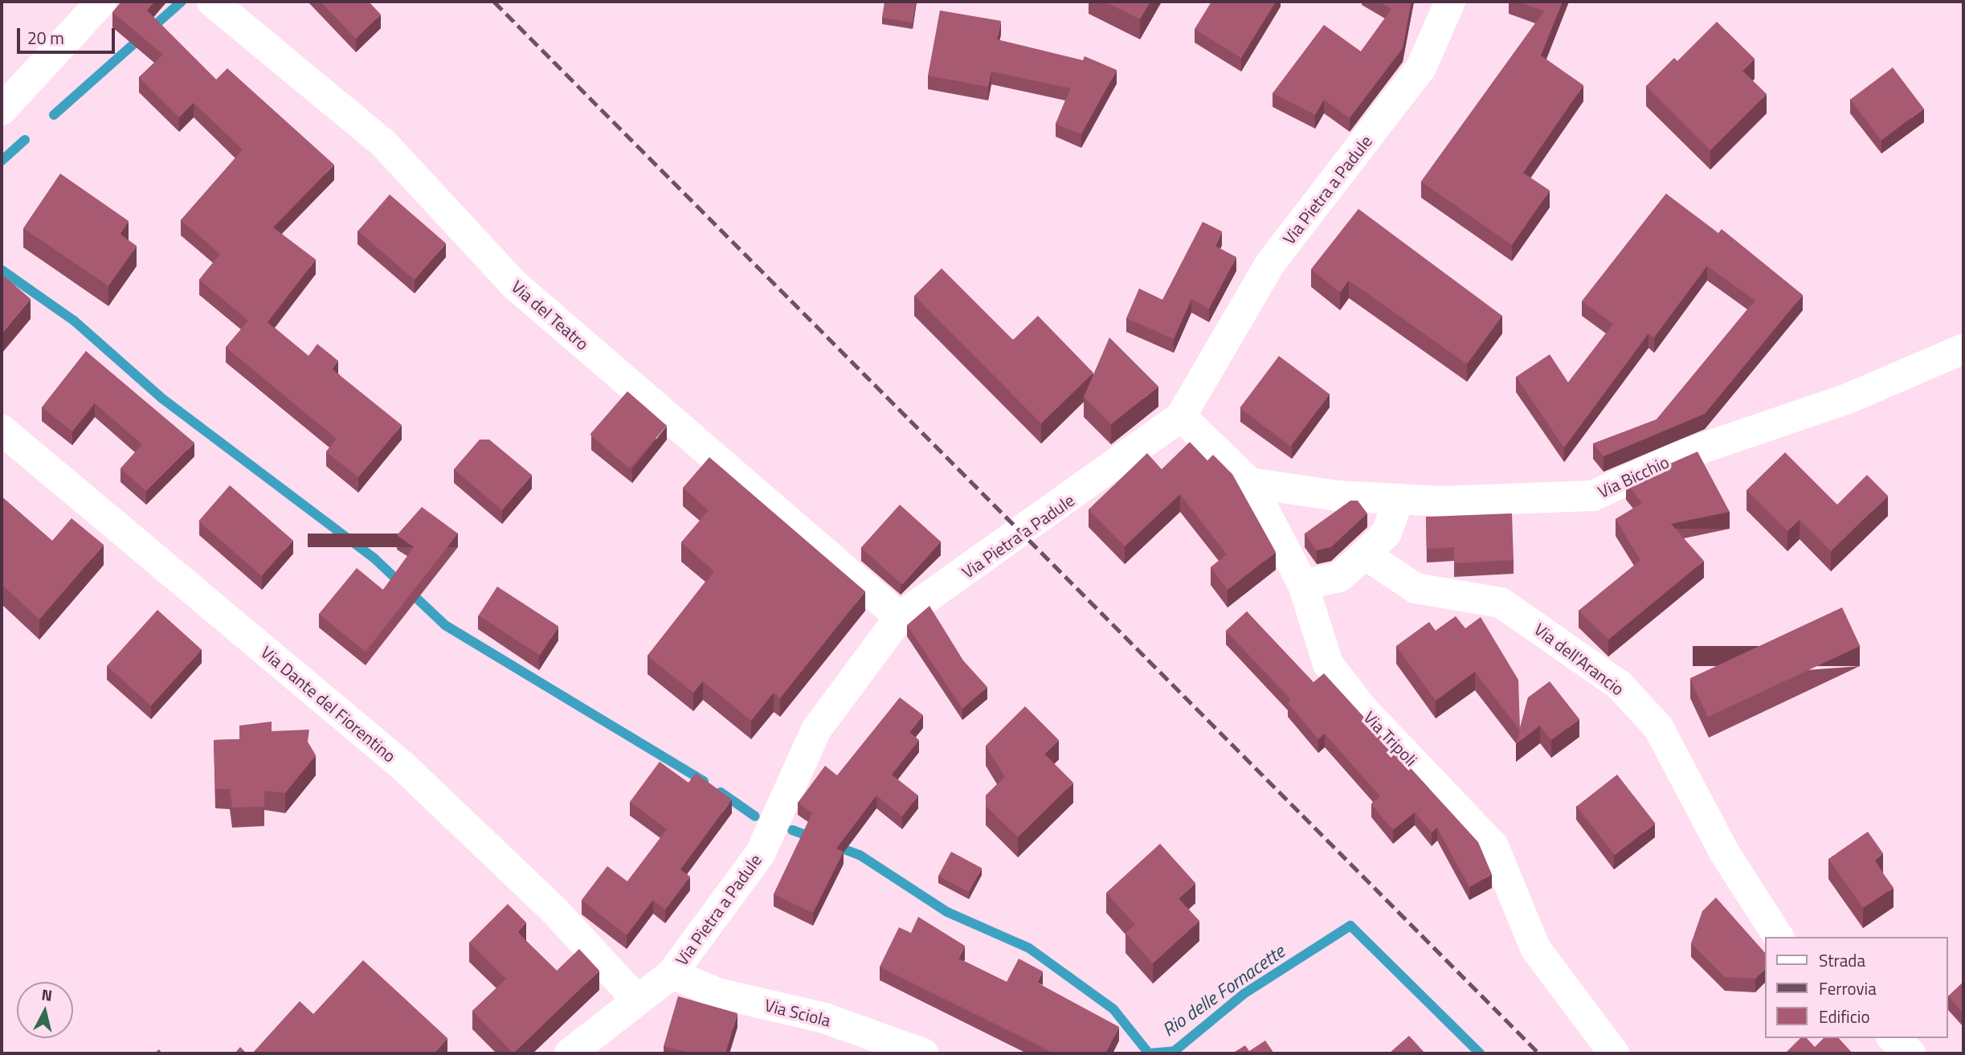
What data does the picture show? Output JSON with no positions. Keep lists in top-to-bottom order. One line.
{"streets":{"street":["Via Pietra a Padule","Via del Teatro","Via Bicchio","Via dell'Arancio","Via Dante del Fiorentino","Via Tripoli","Via Sciola"]},"crossings":[["Via Pietra a Padule","Via del Teatro"],["Via Pietra a Padule","Via Dante del Fiorentino"],["Via Pietra a Padule","Via Tripoli"],["Via Pietra a Padule","Via Sciola"],["Via Bicchio","Via Tripoli"]],"water":["Rio delle Fornacette"],"legend":["Strada","Ferrovia","Edificio"],"scale_bar":"20 m","north":"top"}
